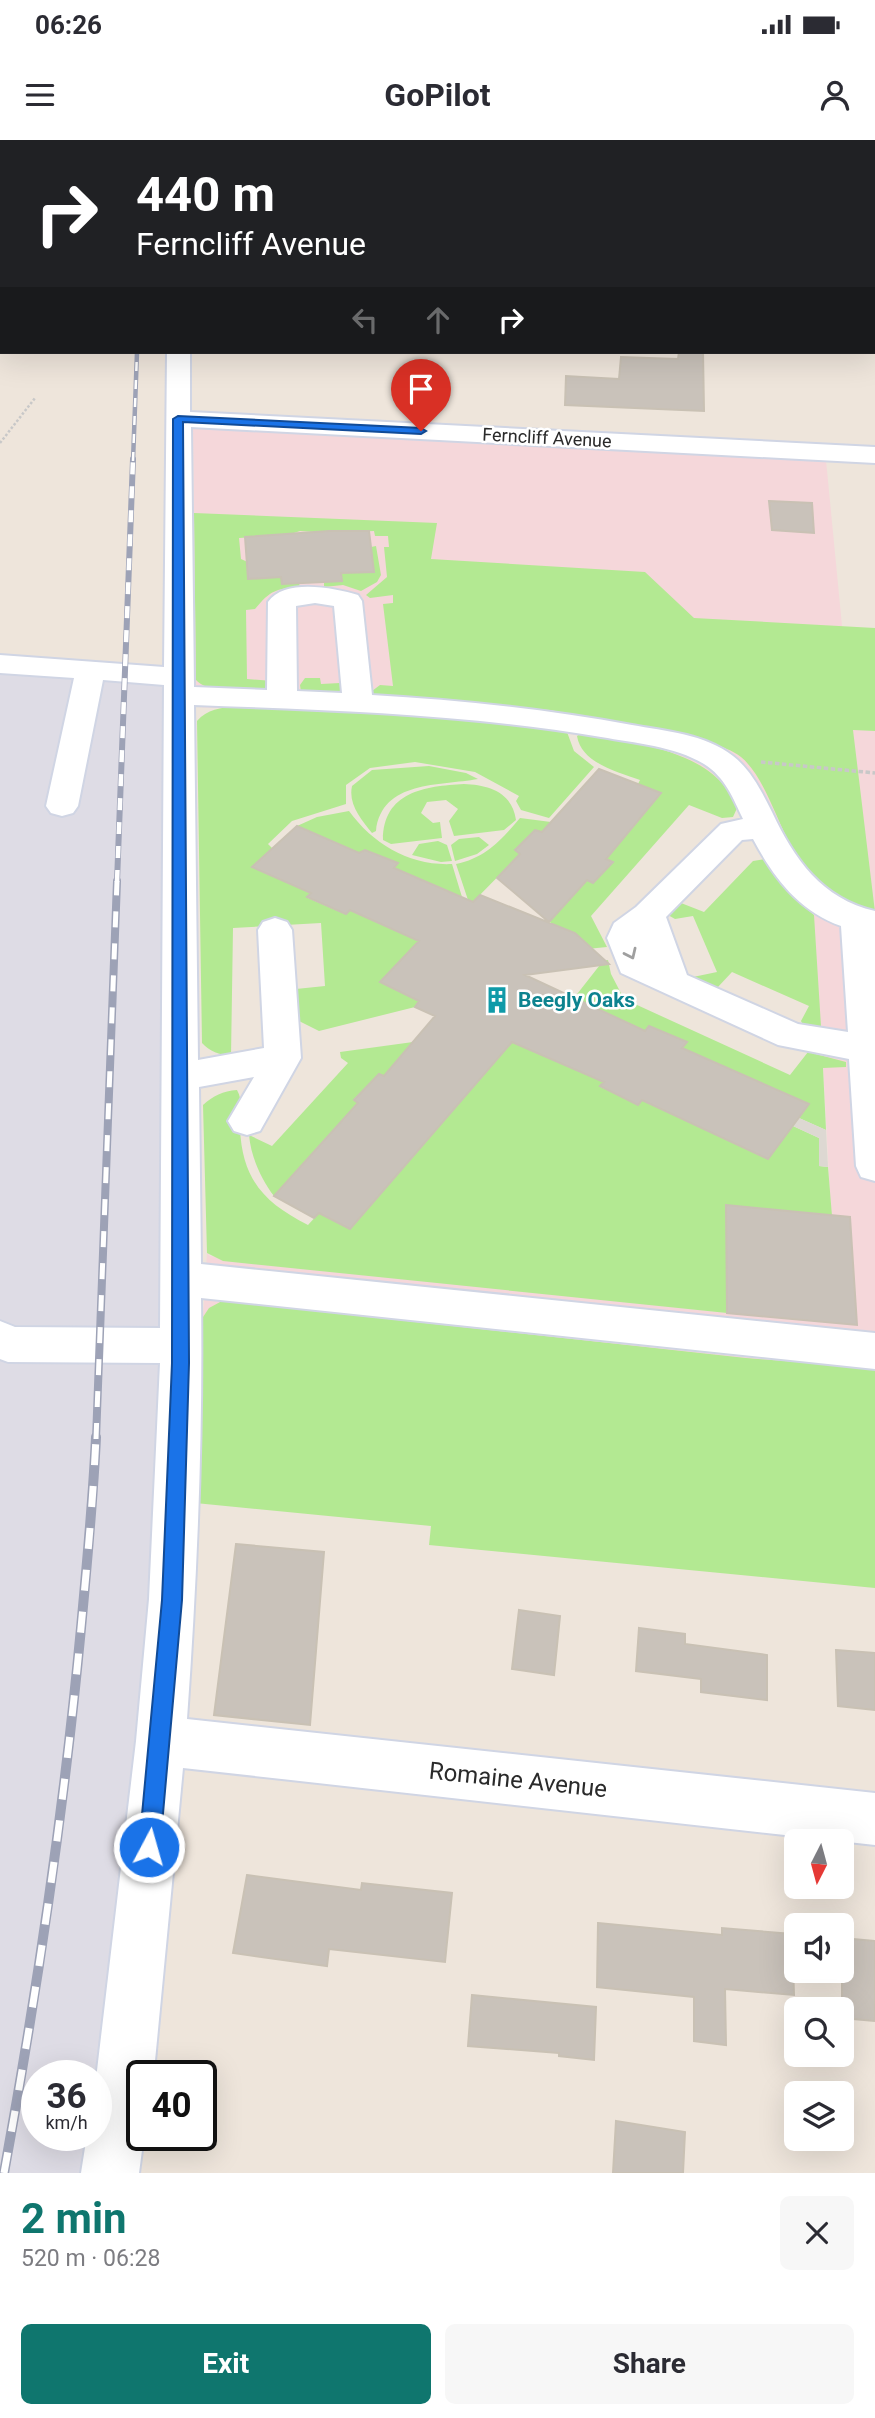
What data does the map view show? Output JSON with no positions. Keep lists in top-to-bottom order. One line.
{"streets":{"street":["Ferncliff Avenue","Romaine Avenue"]},"places":{"building":["Beegly Oaks"]},"north":"bottom","page":{"status":"06:26","header":"GoPilot","turn":["440 m","Ferncliff Avenue"],"speed":"36 km/h","limit":"40","heading":["2 min","520 m · 06:28"],"buttons":["Exit","Share"]}}
